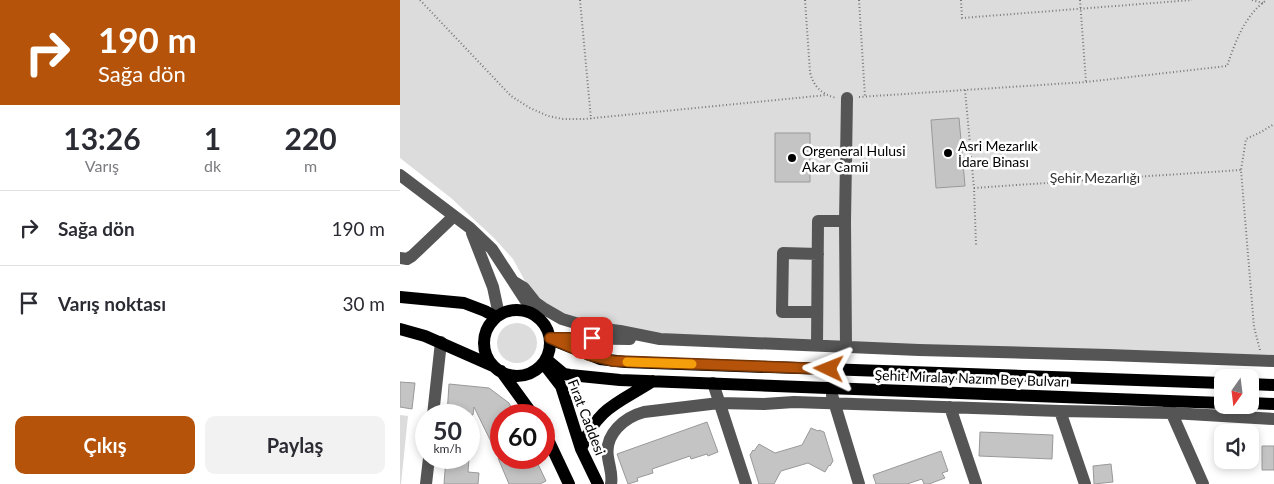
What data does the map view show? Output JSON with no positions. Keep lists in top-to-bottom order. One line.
{"streets":{"main road":["Şehit Miralay Nazım Bey Bulvarı","Fırat Caddesi"]},"crossings":[["Şehit Miralay Nazım Bey Bulvarı","Fırat Caddesi"]],"parks":["Şehir Mezarlığı"],"places":["Asri Mezarlık İdare Binası","Orgeneral Hulusi Akar Camii"],"north":"bottom","page":{"turn":["190 m","Sağa dön"],"eta":["13:26","Varış","1","dk","220","m"],"list":[{"name":"Sağa dön","value":"190 m"},{"name":"Varış noktası","value":"30 m"}],"speed":"50 km/h","limit":"60","buttons":["Çıkış","Paylaş"]}}
